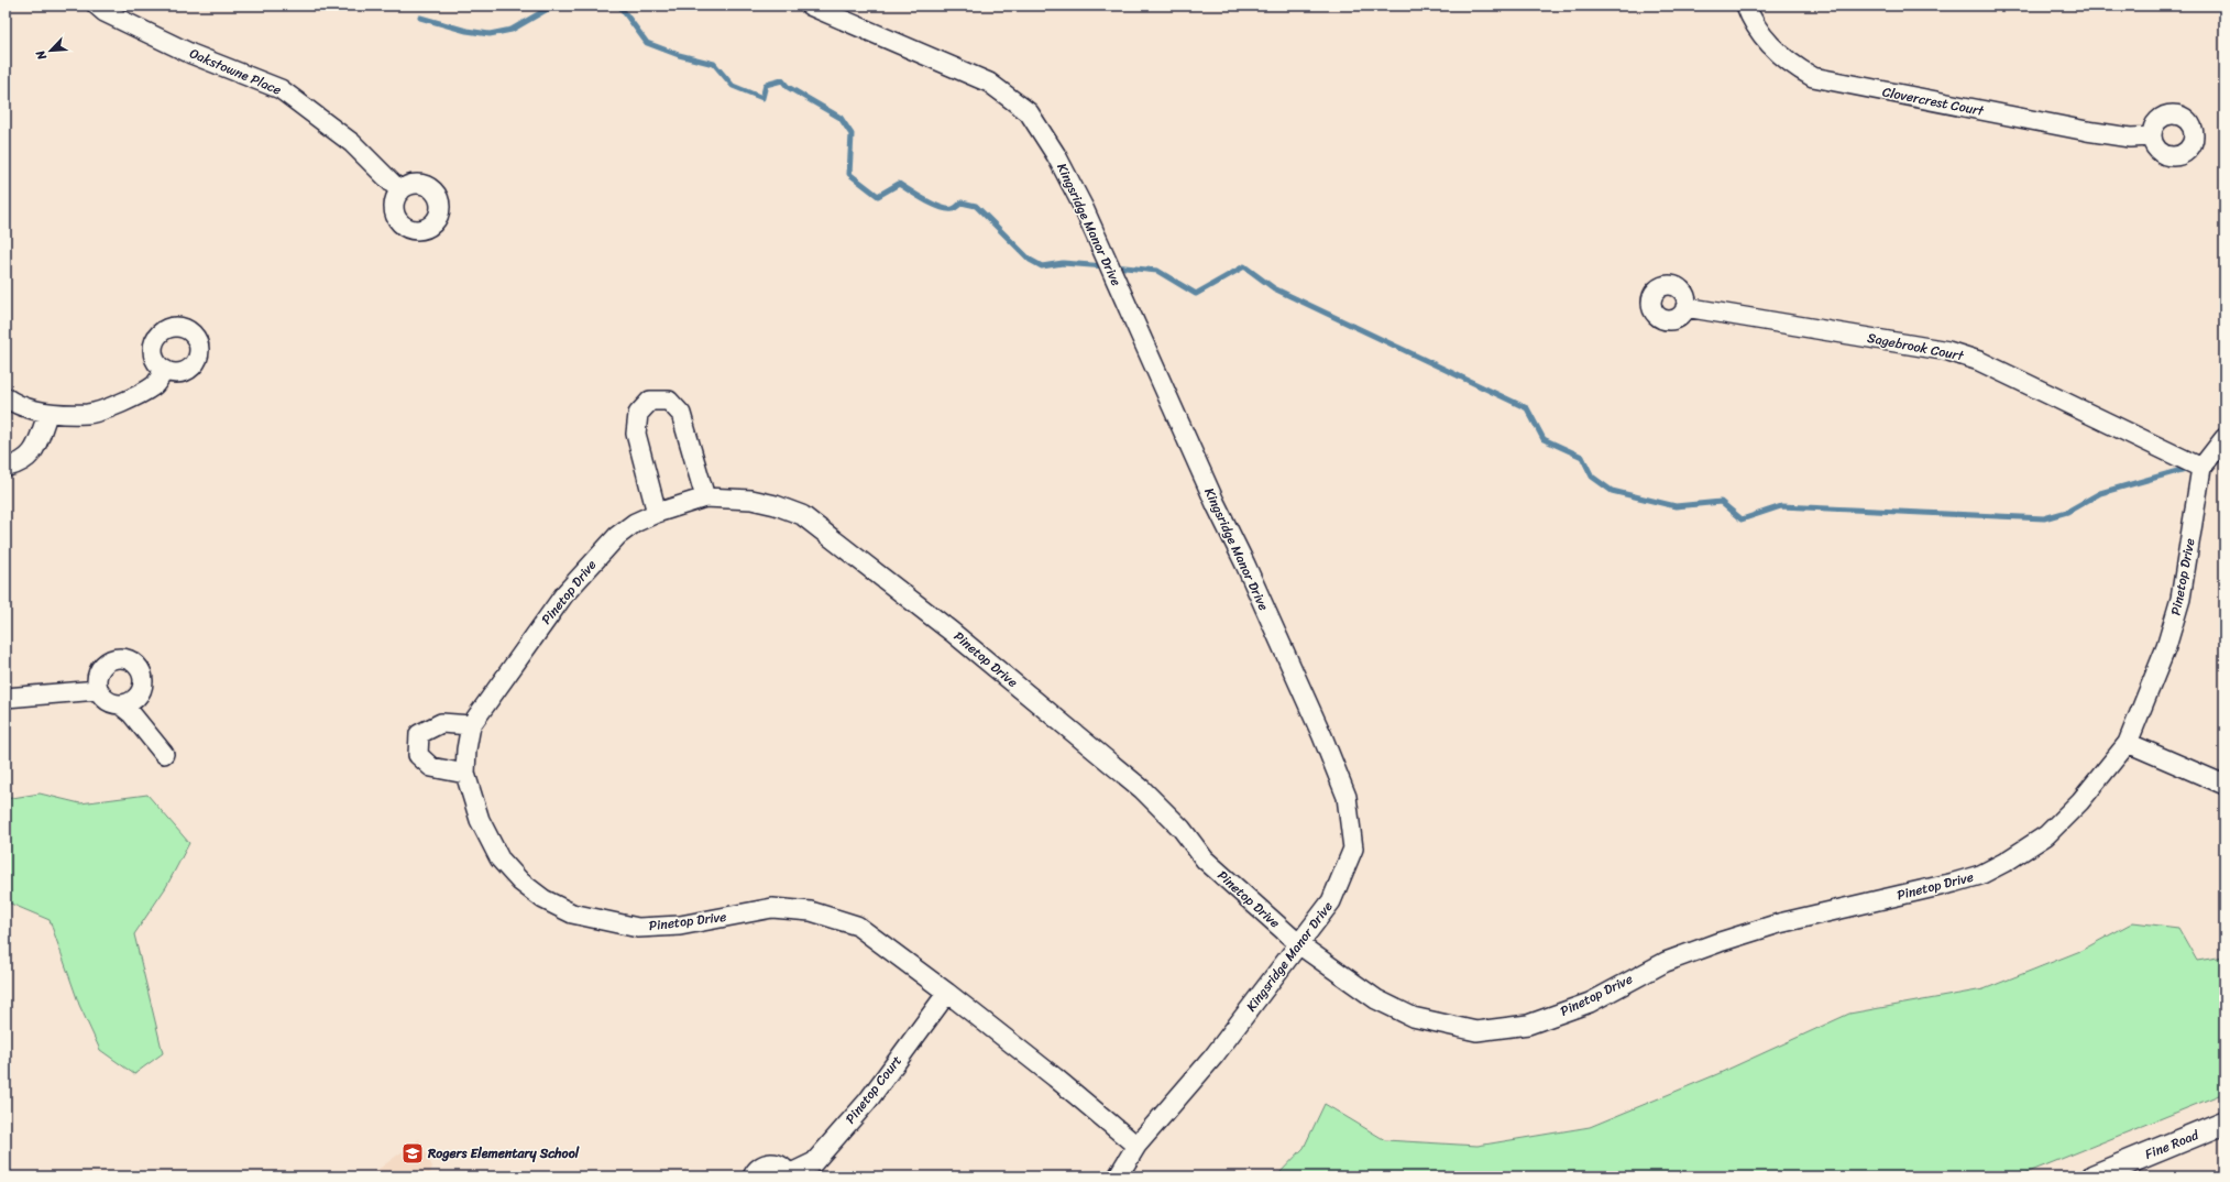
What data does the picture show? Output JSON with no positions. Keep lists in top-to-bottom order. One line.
{"streets":{"street":["Oakstowne Place","Clovercrest Court","Kingsridge Manor Drive","Sagebrook Court","Pinetop Drive","Pinetop Court","Fine Road"]},"crossings":[["Kingsridge Manor Drive","Pinetop Drive"],["Sagebrook Court","Pinetop Drive"],["Pinetop Drive","Pinetop Court"]],"places":{"school or university":["Rogers Elementary School"]},"north":"bottom left"}
